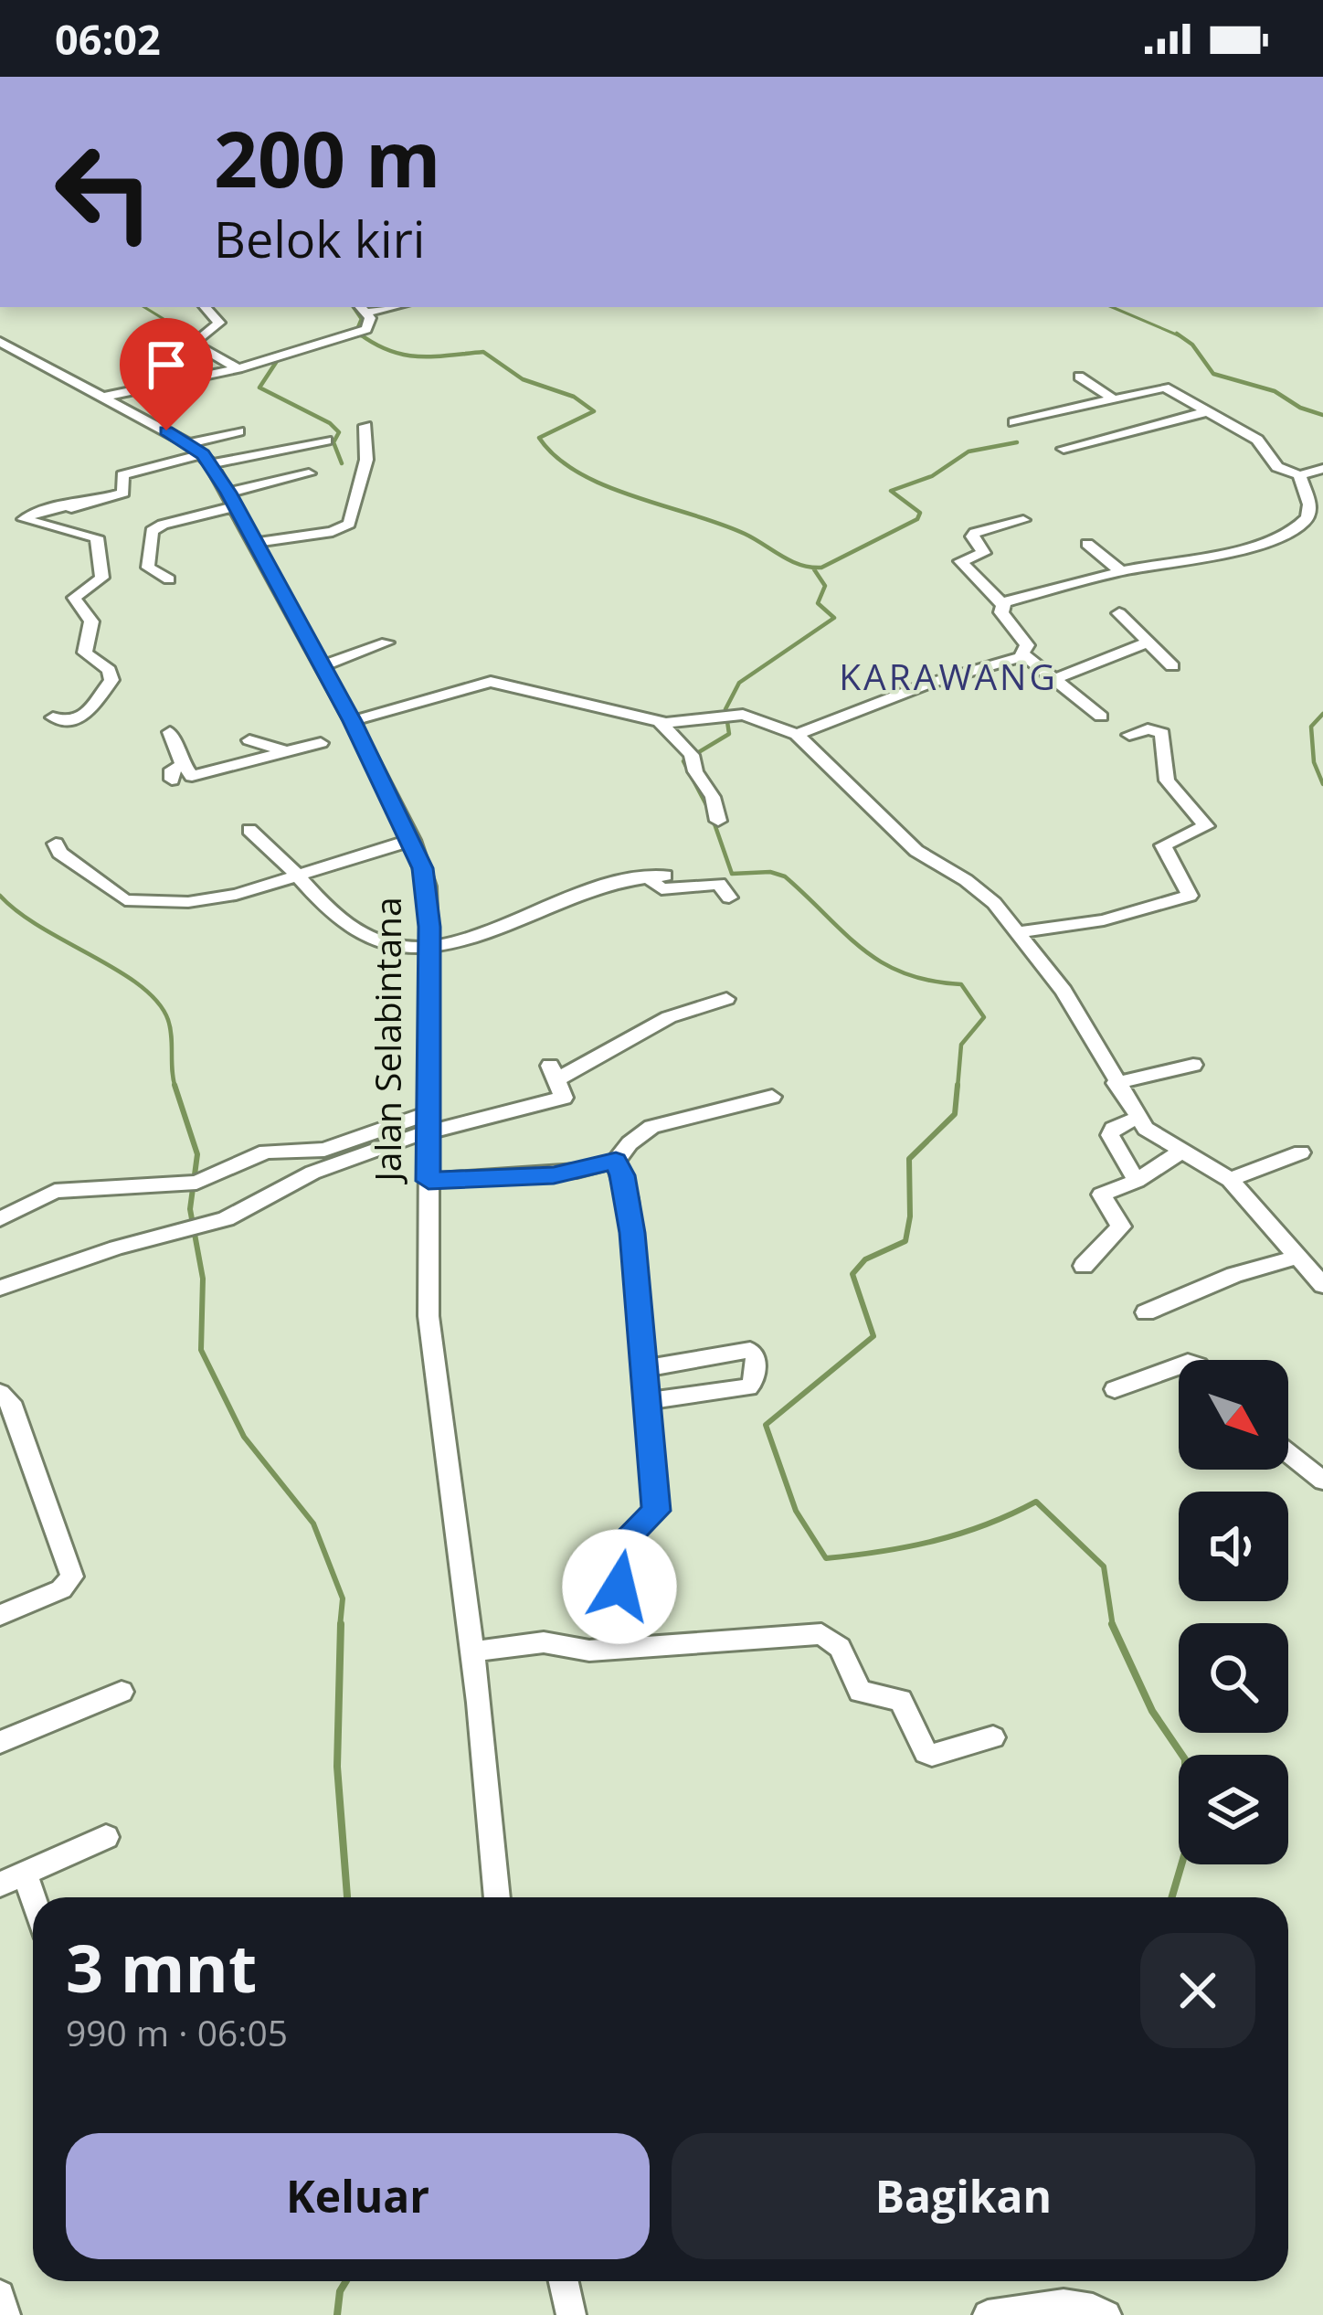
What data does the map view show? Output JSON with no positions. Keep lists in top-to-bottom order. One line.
{"streets":{"street":["Jalan Selabintana"]},"districts":["KARAWANG"],"north":"bottom right","page":{"status":"06:02","turn":["200 m","Belok kiri"],"heading":["3 mnt","990 m · 06:05"],"buttons":["Keluar","Bagikan"]}}
